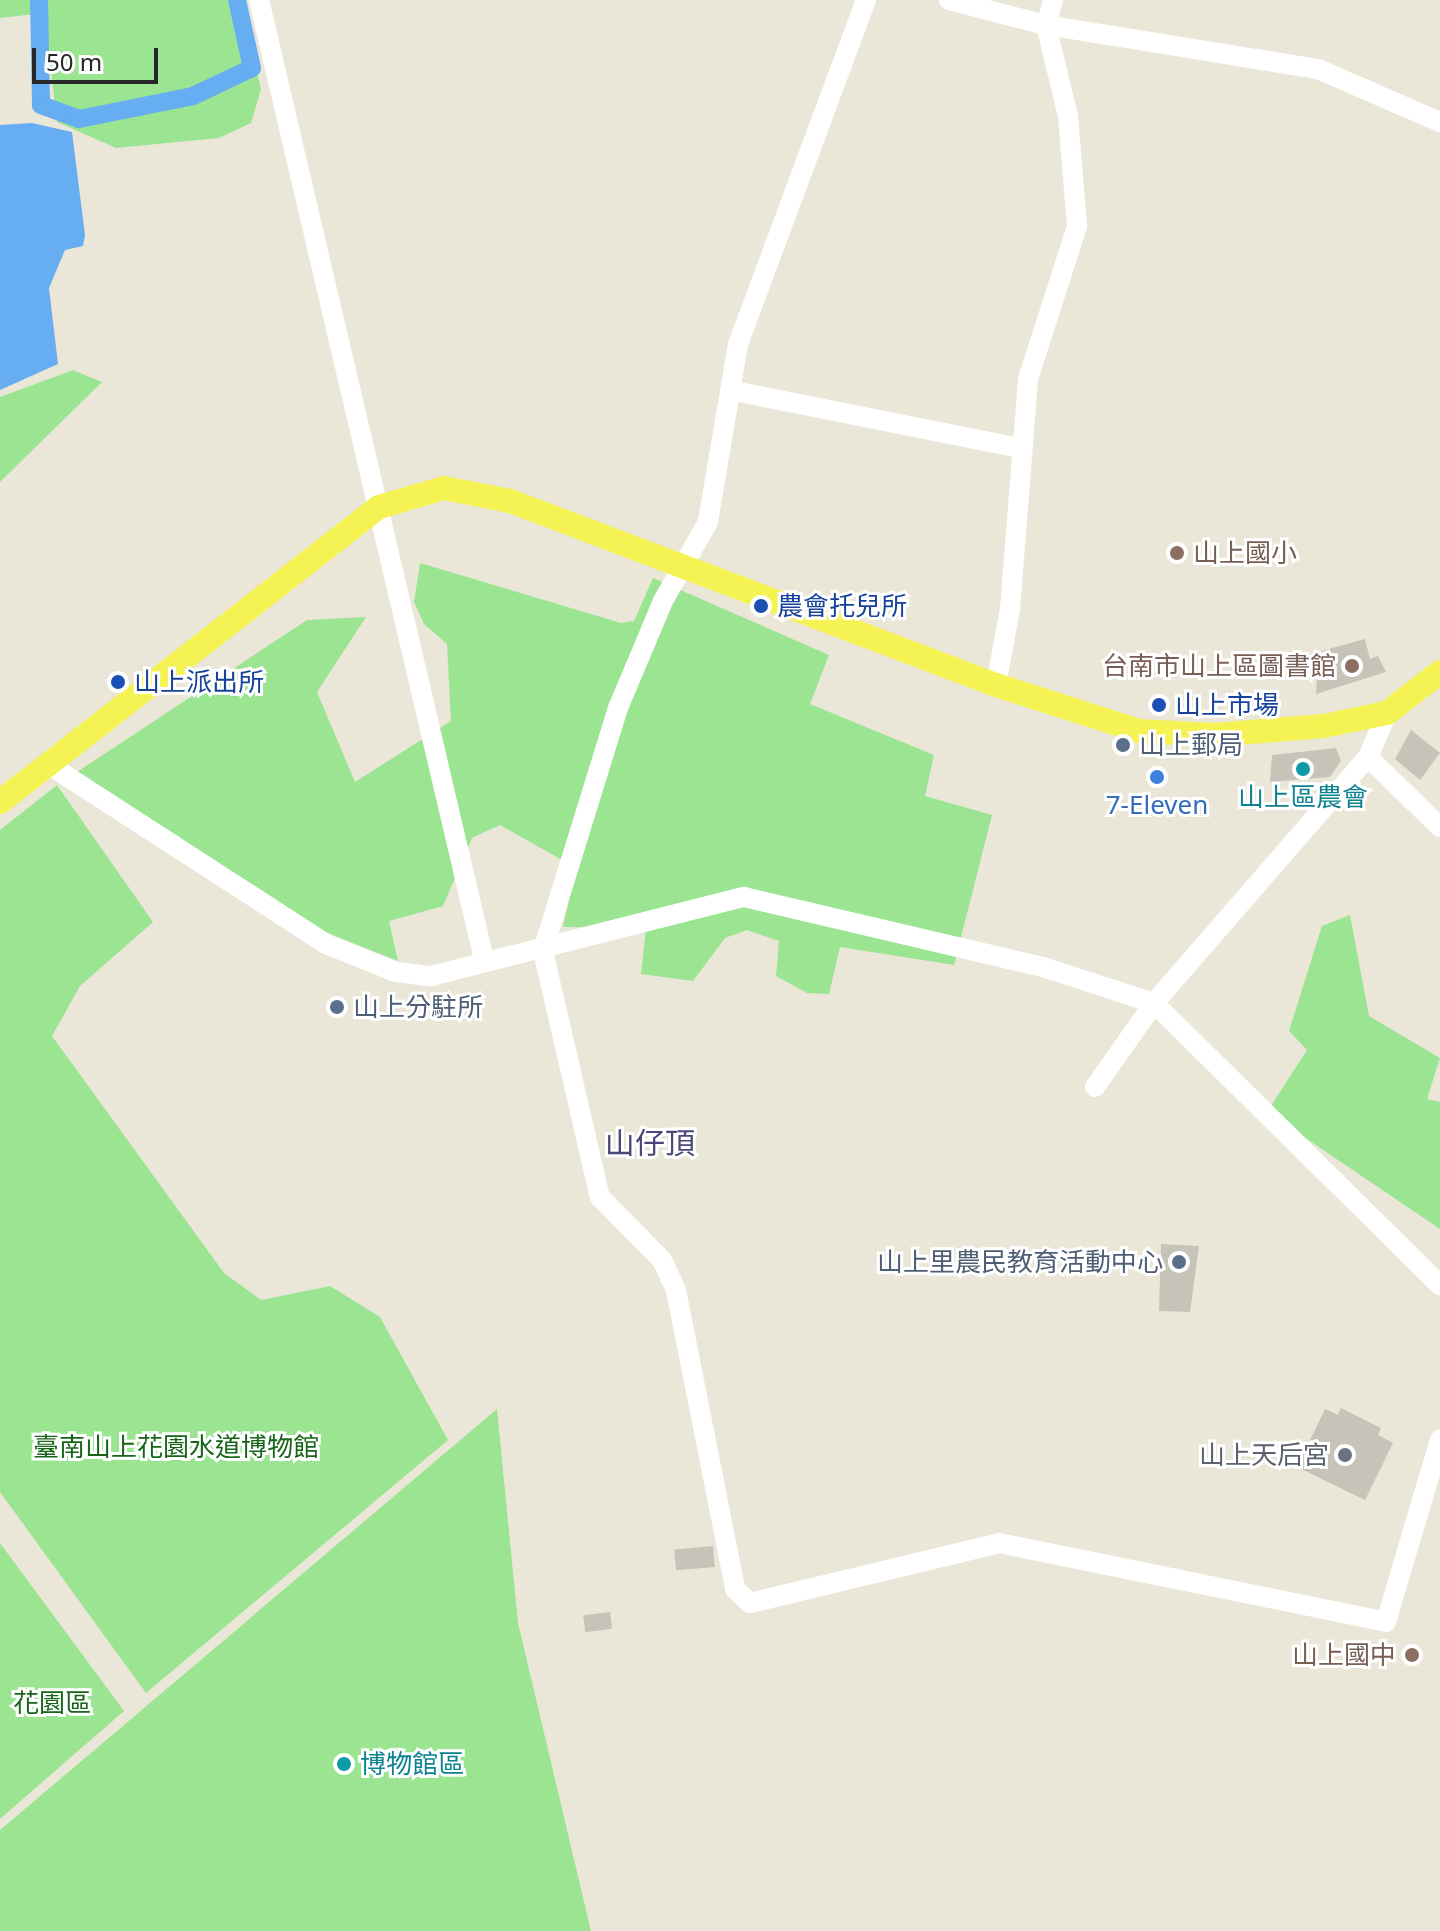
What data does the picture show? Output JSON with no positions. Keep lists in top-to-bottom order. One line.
{"districts":["山仔頂"],"parks":["臺南山上花園水道博物館","花園區"],"places":["山上國小","農會托兒所","台南市山上區圖書館","山上派出所","山上市場","山上郵局","山上區農會","7-Eleven","山上分駐所","山上里農民教育活動中心","山上天后宮","山上國中","博物館區"],"scale_bar":"50 m"}
